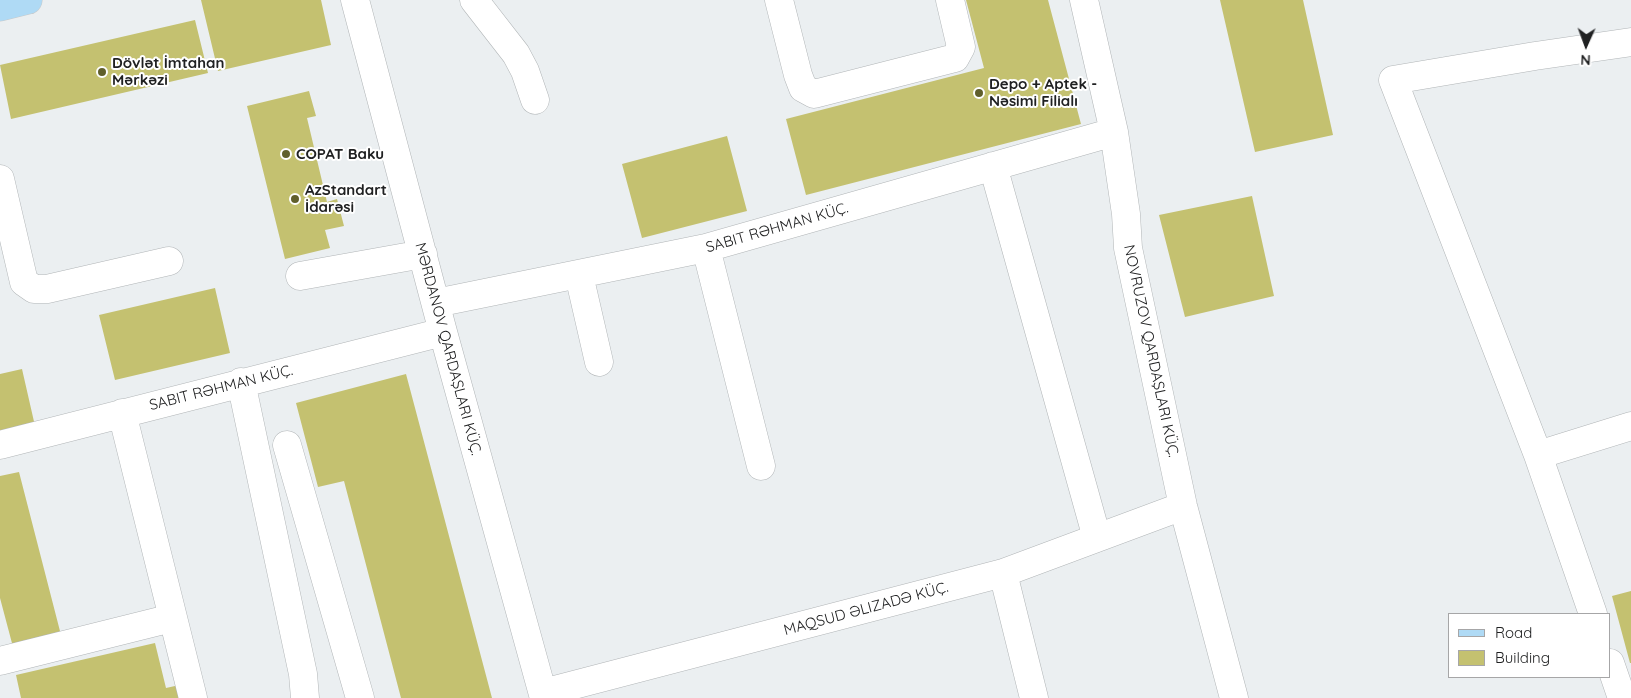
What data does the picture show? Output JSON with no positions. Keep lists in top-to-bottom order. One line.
{"streets":{"street":["SABIT RƏHMAN KÜÇ.","MAQSUD ƏLIZADƏ KÜÇ."]},"places":["Dövlət İmtahan Mərkəzi","Depo + Aptek - Nəsimi Filialı","COPAT Baku","AzStandart İdarəsi"],"legend":["Road","Building"],"north":"bottom"}
